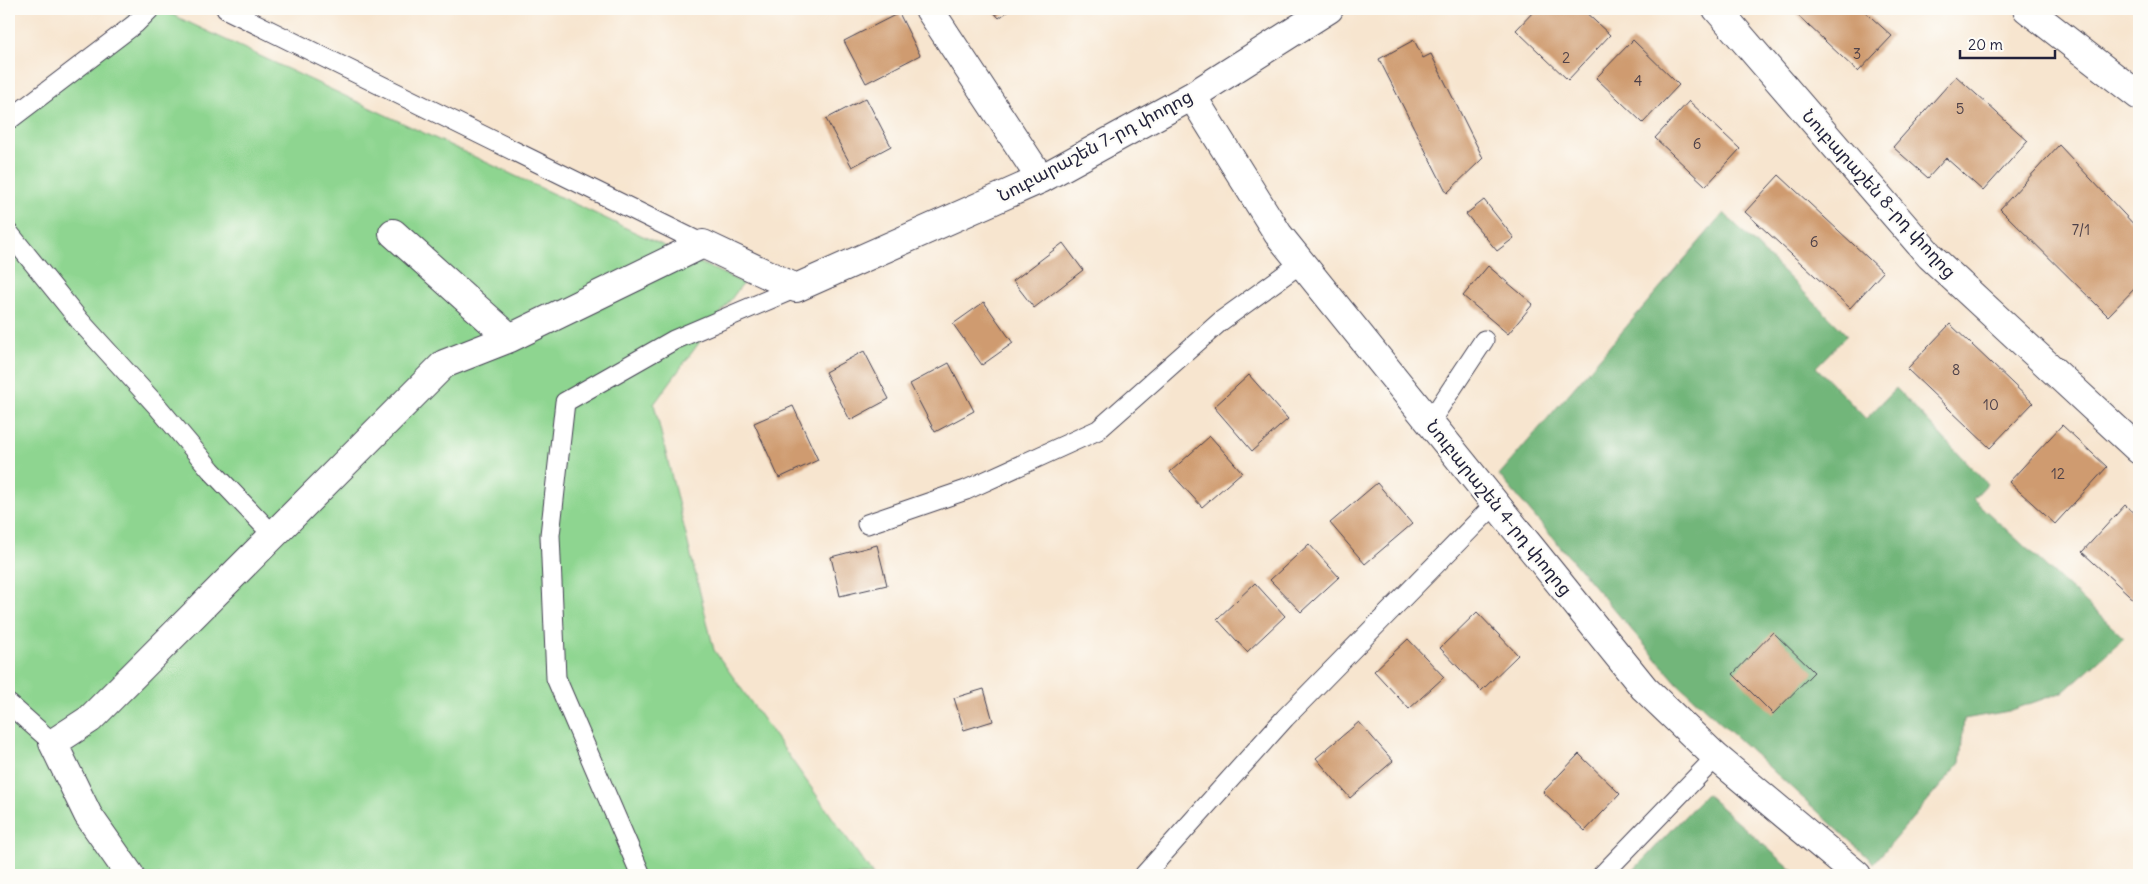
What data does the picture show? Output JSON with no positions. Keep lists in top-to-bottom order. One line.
{"streets":{"street":["Նուբարաշեն 7-րդ փողոց","Նուբարաշեն 8-րդ փողոց","Նուբարաշեն 4-րդ փողոց"]},"crossings":[["Նուբարաշեն 7-րդ փողոց","Նուբարաշեն 4-րդ փողոց"]],"house_numbers":["3","2","4","5","6","7/1","6","8","10","12"],"scale_bar":"20 m"}
